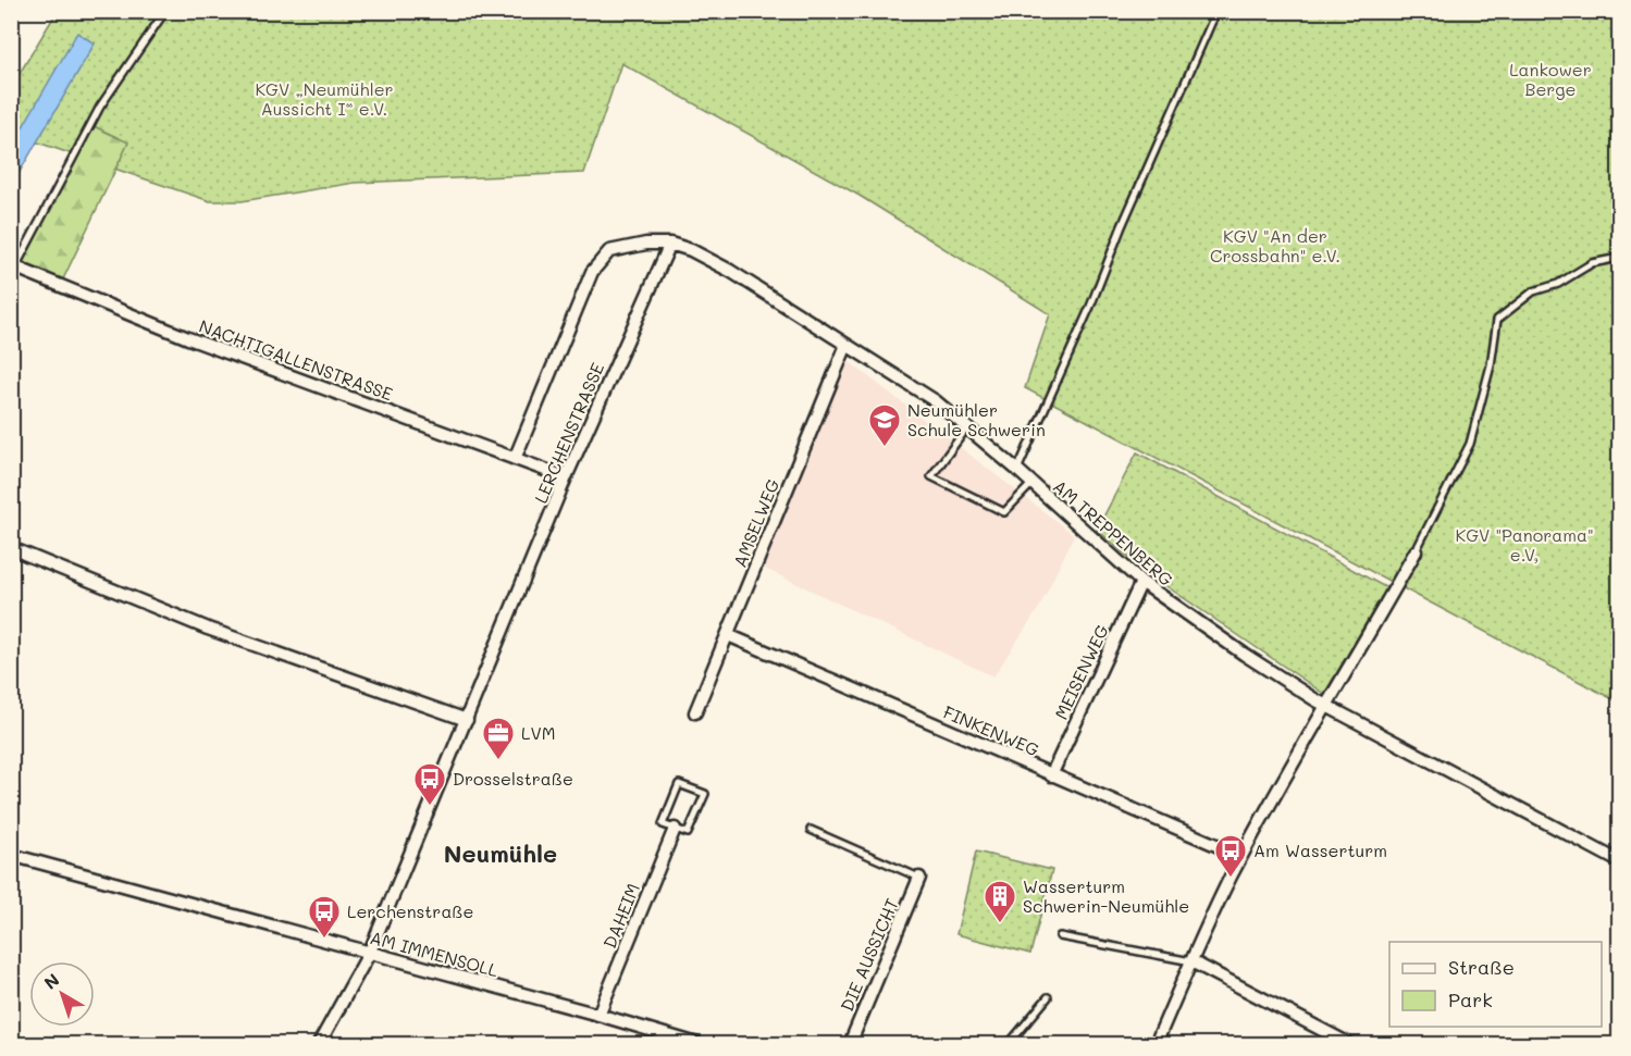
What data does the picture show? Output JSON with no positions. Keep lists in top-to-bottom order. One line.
{"streets":{"street":["NACHTIGALLENSTRASSE","LERCHENSTRASSE","AMSELWEG","AM TREPPENBERG","MEISENWEG","FINKENWEG","DAHEIM","AM IMMENSOLL","DIE AUSSICHT"]},"crossings":[["NACHTIGALLENSTRASSE","LERCHENSTRASSE"],["LERCHENSTRASSE","AM TREPPENBERG"],["LERCHENSTRASSE","AM IMMENSOLL"],["AMSELWEG","AM TREPPENBERG"],["AMSELWEG","FINKENWEG"],["AM TREPPENBERG","MEISENWEG"],["MEISENWEG","FINKENWEG"],["DAHEIM","AM IMMENSOLL"]],"districts":["Neumühle"],"parks":["Lankower Berge","KGV „Neumühler Aussicht I“ e.V.","KGV \"An der Crossbahn\" e.V.","KGV \"Panorama\" e.V,"],"places":{"school or university":["Neumühler Schule Schwerin"],"office":["LVM"],"bus stop":["Drosselstraße","Am Wasserturm","Lerchenstraße"],"building":["Wasserturm Schwerin-Neumühle"]},"legend":["Straße","Park"],"north":"top left"}
